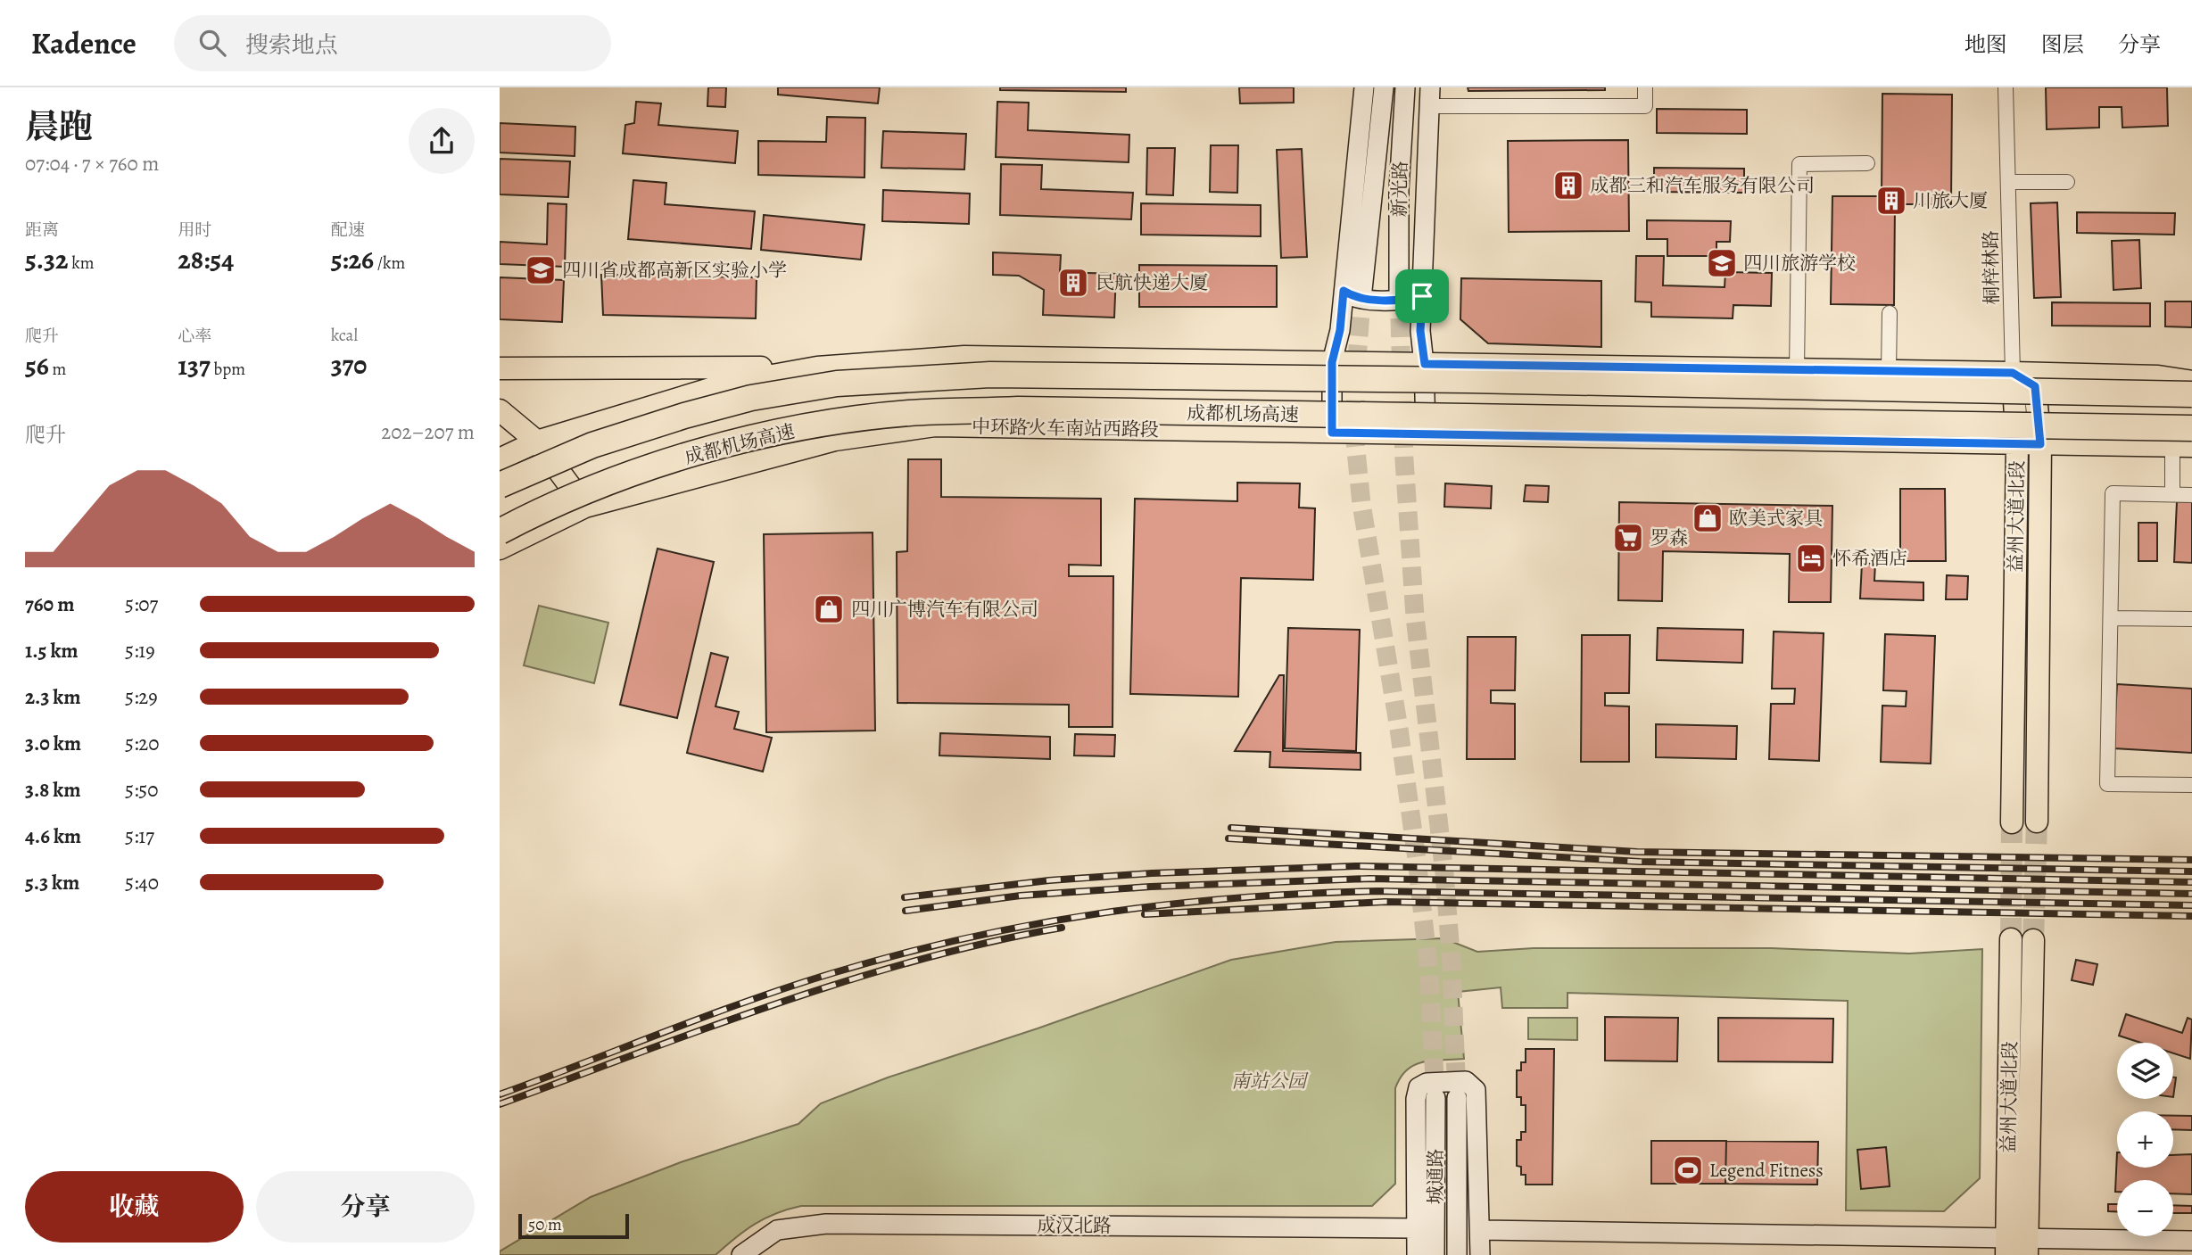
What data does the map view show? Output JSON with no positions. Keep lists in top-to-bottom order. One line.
{"streets":{"highway":["成都机场高速"],"main road":["中环路火车南站西路段","益州大道北段"],"street":["新光路","桐梓林路","城通路","成汉北路"]},"crossings":[["桐梓林路","益州大道北段"],["中环路火车南站西路段","益州大道北段"]],"parks":["南站公园"],"places":{"building":["成都三和汽车服务有限公司","川旅大厦","民航快递大厦"],"school or university":["四川旅游学校","四川省成都高新区实验小学"],"shop":["欧美式家具","四川广博汽车有限公司"],"supermarket":["罗森"],"hotel":["怀希酒店"],"sports":["Legend Fitness"]},"scale_bar":"50 m","page":{"header":"Kadence","search":"搜索地点","nav":["地图","图层","分享"],"heading":["晨跑","07:04 · 7 × 760 m"],"stats":[["距离","5.32 km"],["用时","28:54"],["配速","5:26 /km"],["爬升","56 m"],["心率","137 bpm"],["kcal","370"]],"chart":["爬升","202–207 m"],"list":[{"name":"760 m","note":"5:07"},{"name":"1.5 km","note":"5:19"},{"name":"2.3 km","note":"5:29"},{"name":"3.0 km","note":"5:20"},{"name":"3.8 km","note":"5:50"},{"name":"4.6 km","note":"5:17"},{"name":"5.3 km","note":"5:40"}],"map_buttons":["+","−"],"buttons":["收藏","分享"],"scale":"50 m"}}
